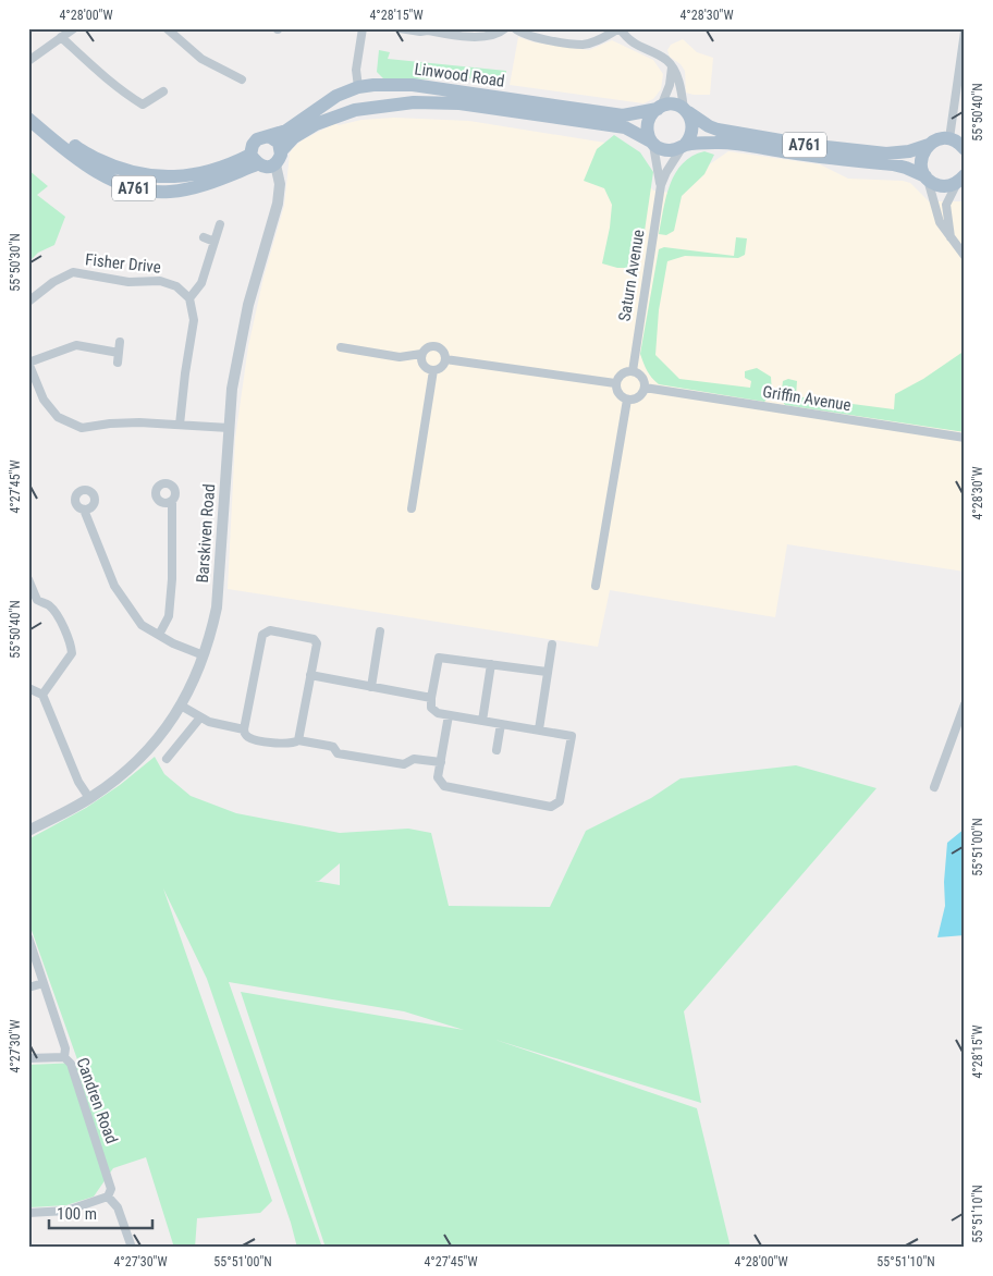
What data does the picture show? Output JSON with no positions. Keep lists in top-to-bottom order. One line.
{"streets":{"main road":["Linwood Road","A761"],"street":["Fisher Drive","Saturn Avenue","Griffin Avenue","Barskiven Road","Candren Road"]},"crossings":[["Linwood Road","A761"],["Linwood Road","Saturn Avenue"],["Linwood Road","Barskiven Road"],["A761","Saturn Avenue"],["A761","Barskiven Road"],["Saturn Avenue","Griffin Avenue"]],"scale_bar":"100 m","coordinates":["4°28'00\"W","4°28'15\"W","4°28'30\"W","55°50'40\"N","55°50'30\"N","4°27'45\"W","55°51'00\"N","4°27'30\"W","55°51'10\"N"]}
